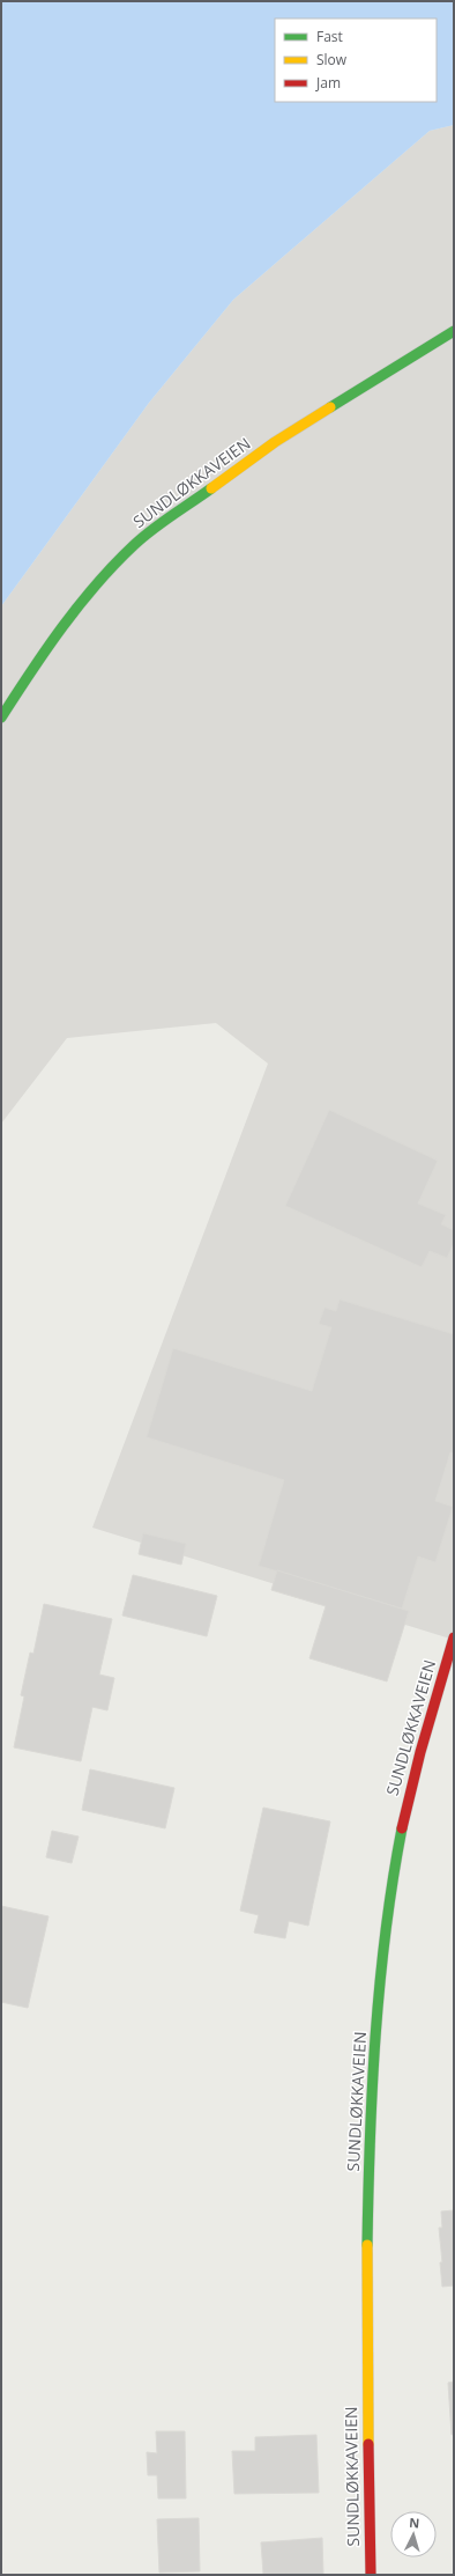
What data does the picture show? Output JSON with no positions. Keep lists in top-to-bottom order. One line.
{"streets":{"main road":["SUNDLØKKAVEIEN"]},"legend":["Fast","Slow","Jam"],"north":"top"}
